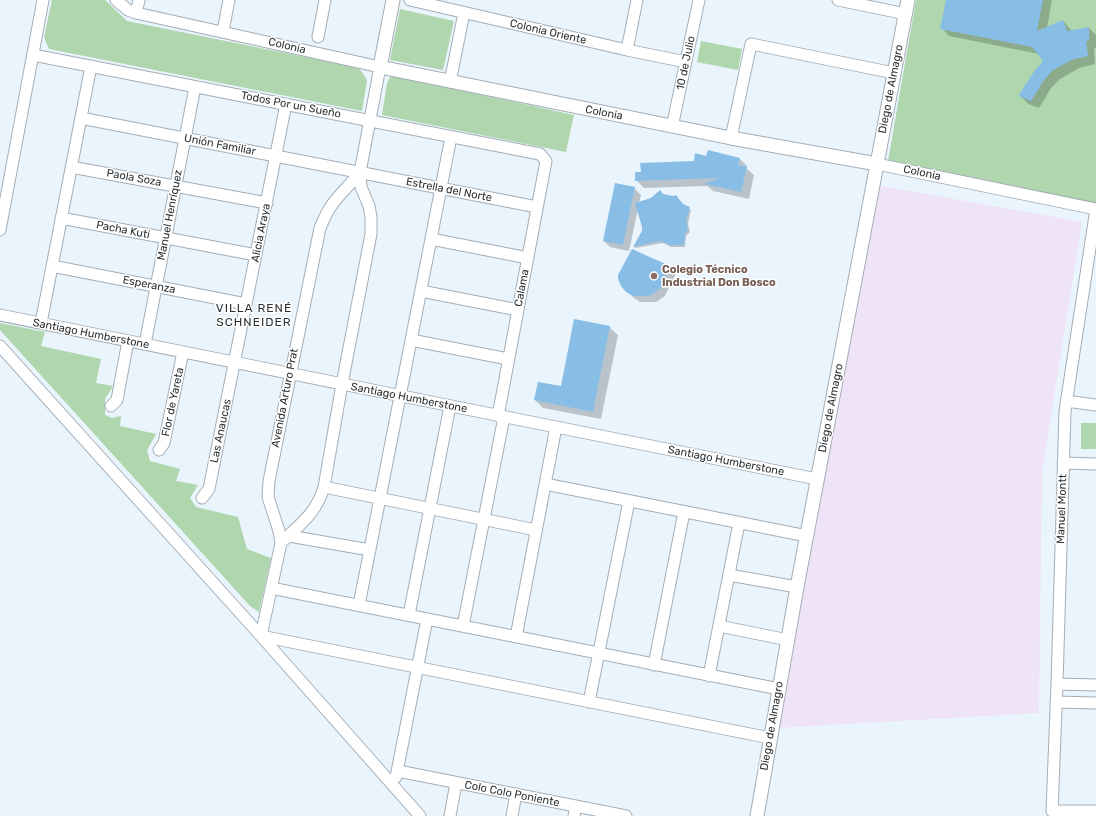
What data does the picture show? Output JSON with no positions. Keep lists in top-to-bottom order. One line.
{"streets":{"street":["Colonia Oriente","Colonia","10 de Julio","Diego de Almagro","Todos Por un Sueño","Unión Familiar","Paola Soza","Estrella del Norte","Manuel Henríquez","Pacha Kuti","Alicia Araya","Esperanza","Calama","Santiago Humberstone","Avenida Arturo Prat","Flor de Yareta","Las Anaucas","Manuel Montt","Colo Colo Poniente"]},"crossings":[["Colonia Oriente","10 de Julio"],["Colonia","10 de Julio"],["Colonia","Diego de Almagro"],["Colonia","Avenida Arturo Prat"],["Colonia","Manuel Montt"],["Diego de Almagro","Santiago Humberstone"],["Todos Por un Sueño","Manuel Henríquez"],["Todos Por un Sueño","Alicia Araya"],["Todos Por un Sueño","Calama"],["Todos Por un Sueño","Avenida Arturo Prat"],["Unión Familiar","Estrella del Norte"],["Unión Familiar","Manuel Henríquez"],["Unión Familiar","Alicia Araya"],["Unión Familiar","Avenida Arturo Prat"],["Paola Soza","Manuel Henríquez"],["Paola Soza","Alicia Araya"],["Estrella del Norte","Calama"],["Estrella del Norte","Avenida Arturo Prat"],["Manuel Henríquez","Pacha Kuti"],["Manuel Henríquez","Esperanza"],["Manuel Henríquez","Santiago Humberstone"],["Pacha Kuti","Alicia Araya"],["Alicia Araya","Esperanza"],["Alicia Araya","Santiago Humberstone"],["Alicia Araya","Las Anaucas"],["Calama","Santiago Humberstone"],["Santiago Humberstone","Avenida Arturo Prat"],["Santiago Humberstone","Flor de Yareta"],["Santiago Humberstone","Las Anaucas"]],"districts":["VILLA RENÉ SCHNEIDER"],"places":["Colegio Técnico Industrial Don Bosco"]}
